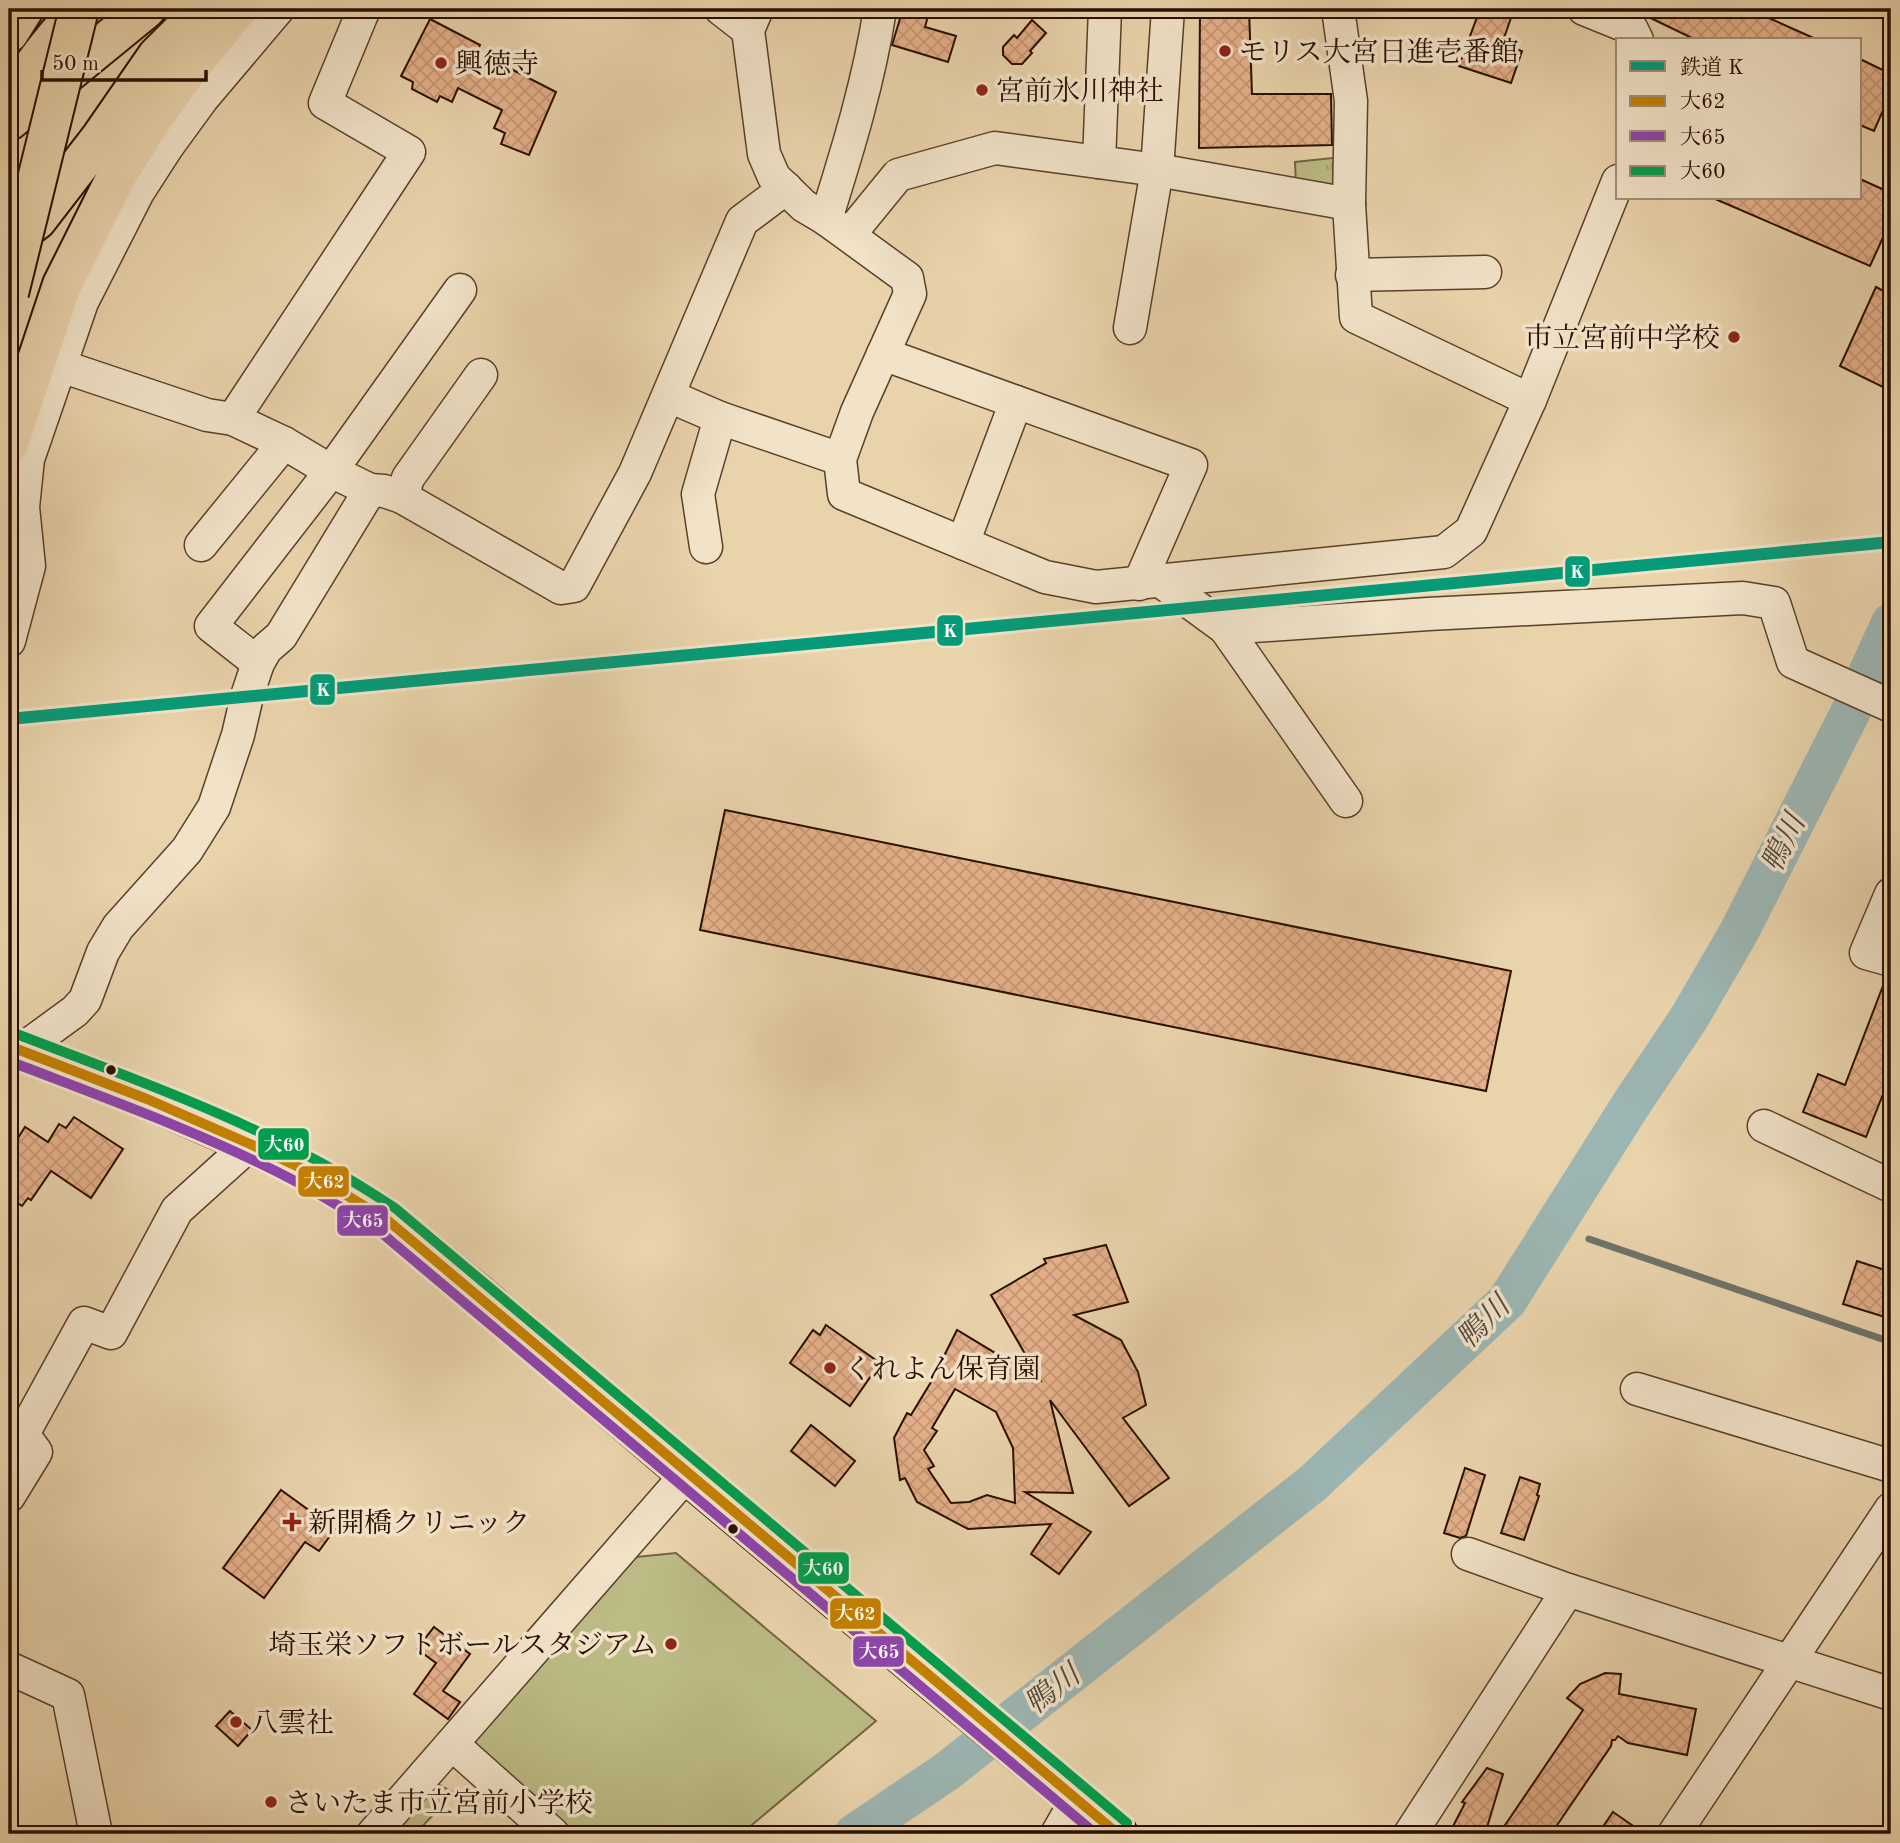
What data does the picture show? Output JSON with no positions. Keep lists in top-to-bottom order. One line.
{"water":["鴨川"],"places":{"other":["モリス大宮日進壱番館","興徳寺","宮前氷川神社","市立宮前中学校","くれよん保育園","埼玉栄ソフトボールスタジアム","八雲社","さいたま市立宮前小学校"],"health":["新開橋クリニック"]},"lines":["rail line K","transit line 大60","transit line 大62","transit line 大65"],"legend":["鉄道 K","大62","大65","大60"],"scale_bar":"50 m"}
